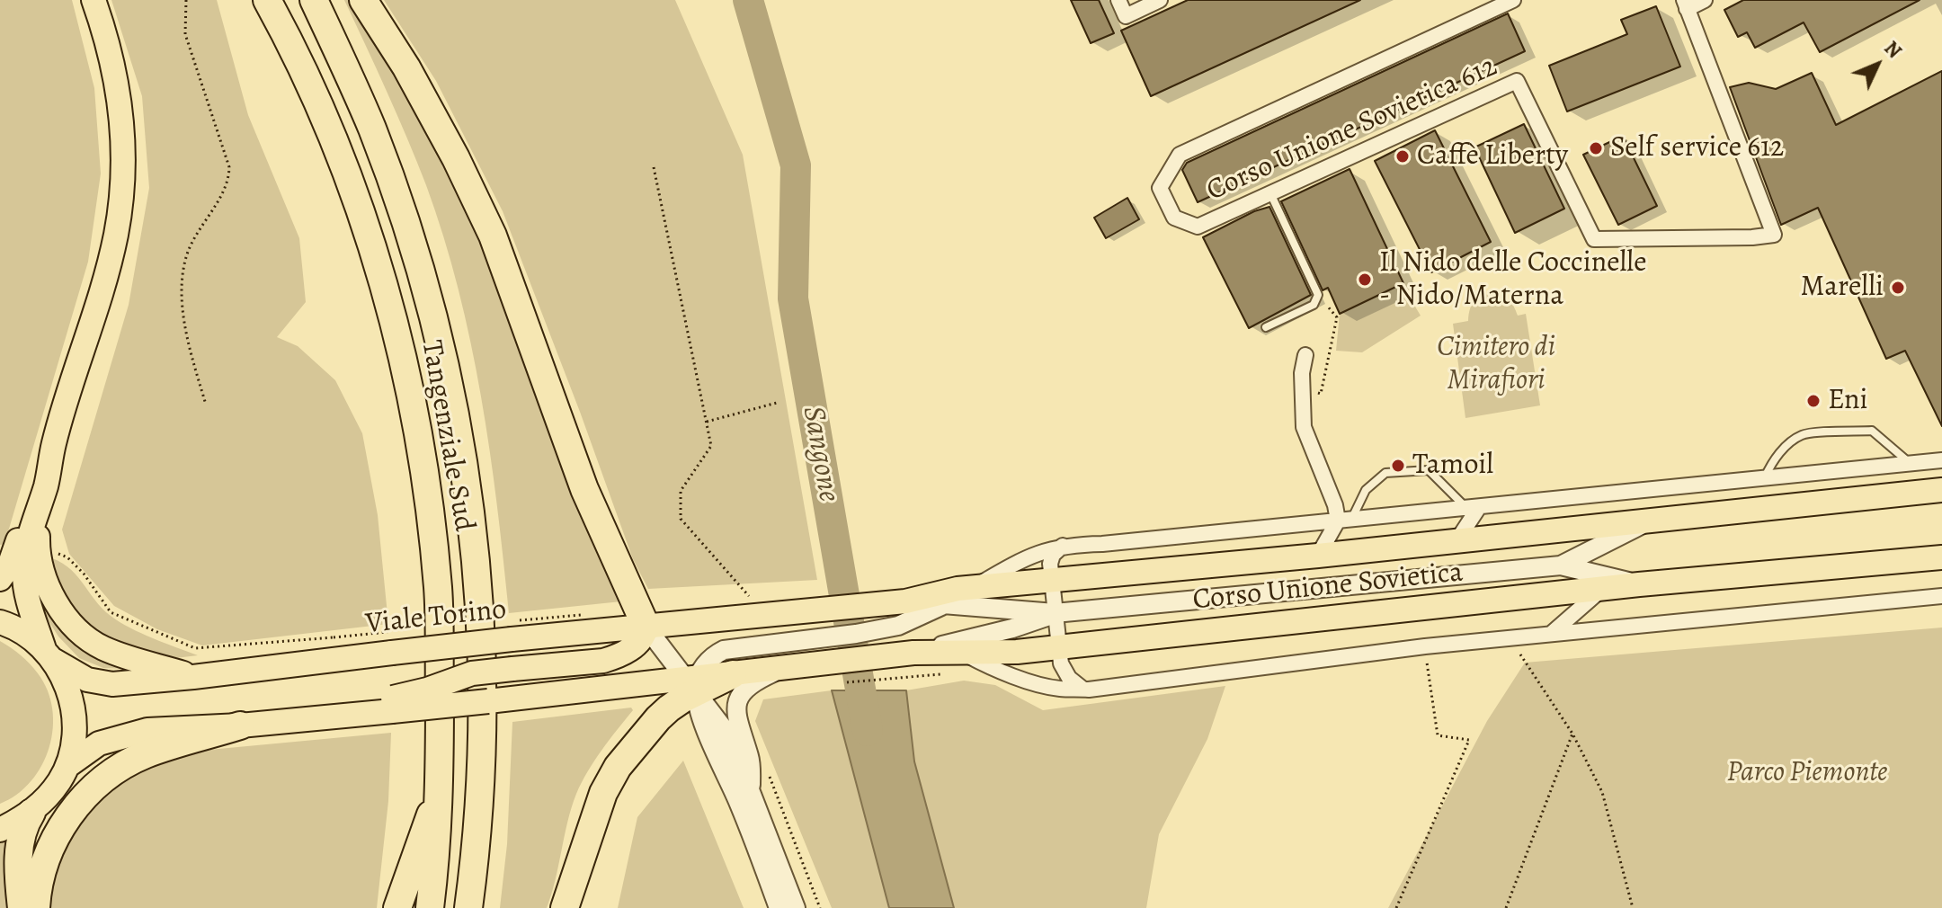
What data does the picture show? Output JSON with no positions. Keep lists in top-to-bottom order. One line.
{"streets":{"highway":["Tangenziale Sud"],"main road":["Corso Unione Sovietica","Viale Torino"],"street":["Corso Unione Sovietica 612"]},"crossings":[["Corso Unione Sovietica","Viale Torino"]],"water":["Sangone"],"parks":["Cimitero di Mirafiori","Parco Piemonte"],"places":["Self service 612","Caffè Liberty","Il Nido delle Coccinelle - Nido/Materna","Marelli","Eni","Tamoil"],"north":"top right"}
